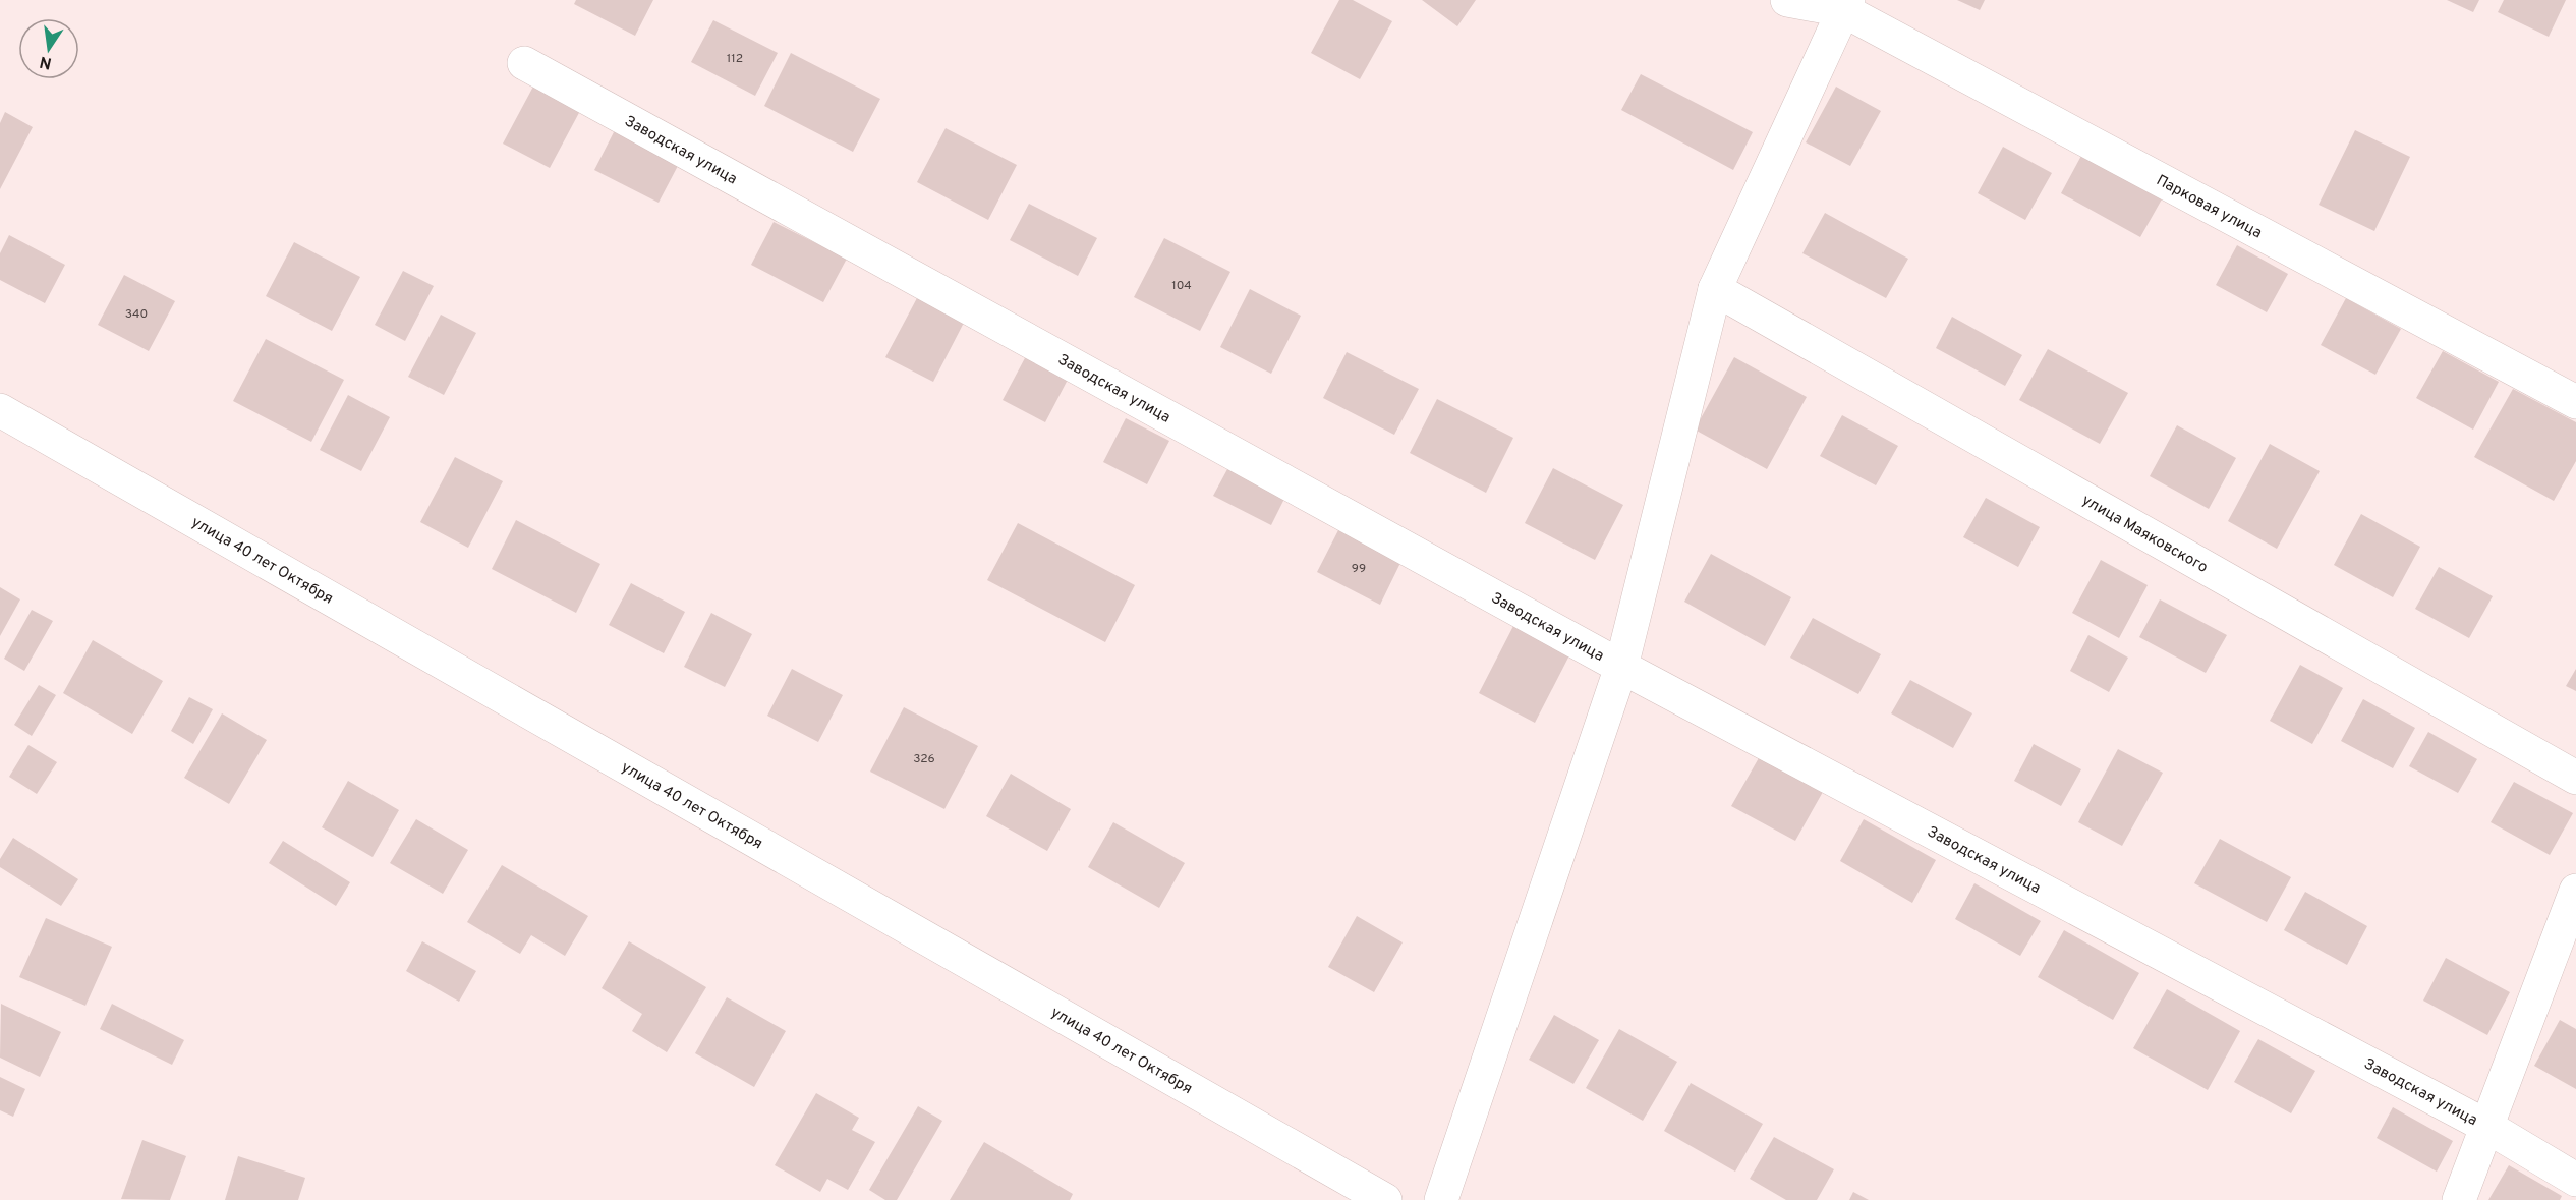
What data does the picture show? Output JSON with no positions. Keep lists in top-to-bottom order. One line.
{"streets":{"street":["Заводская улица","Парковая улица","улица Маяковского","улица 40 лет Октября"]},"house_numbers":["112","104","340","99","326"],"north":"bottom"}
